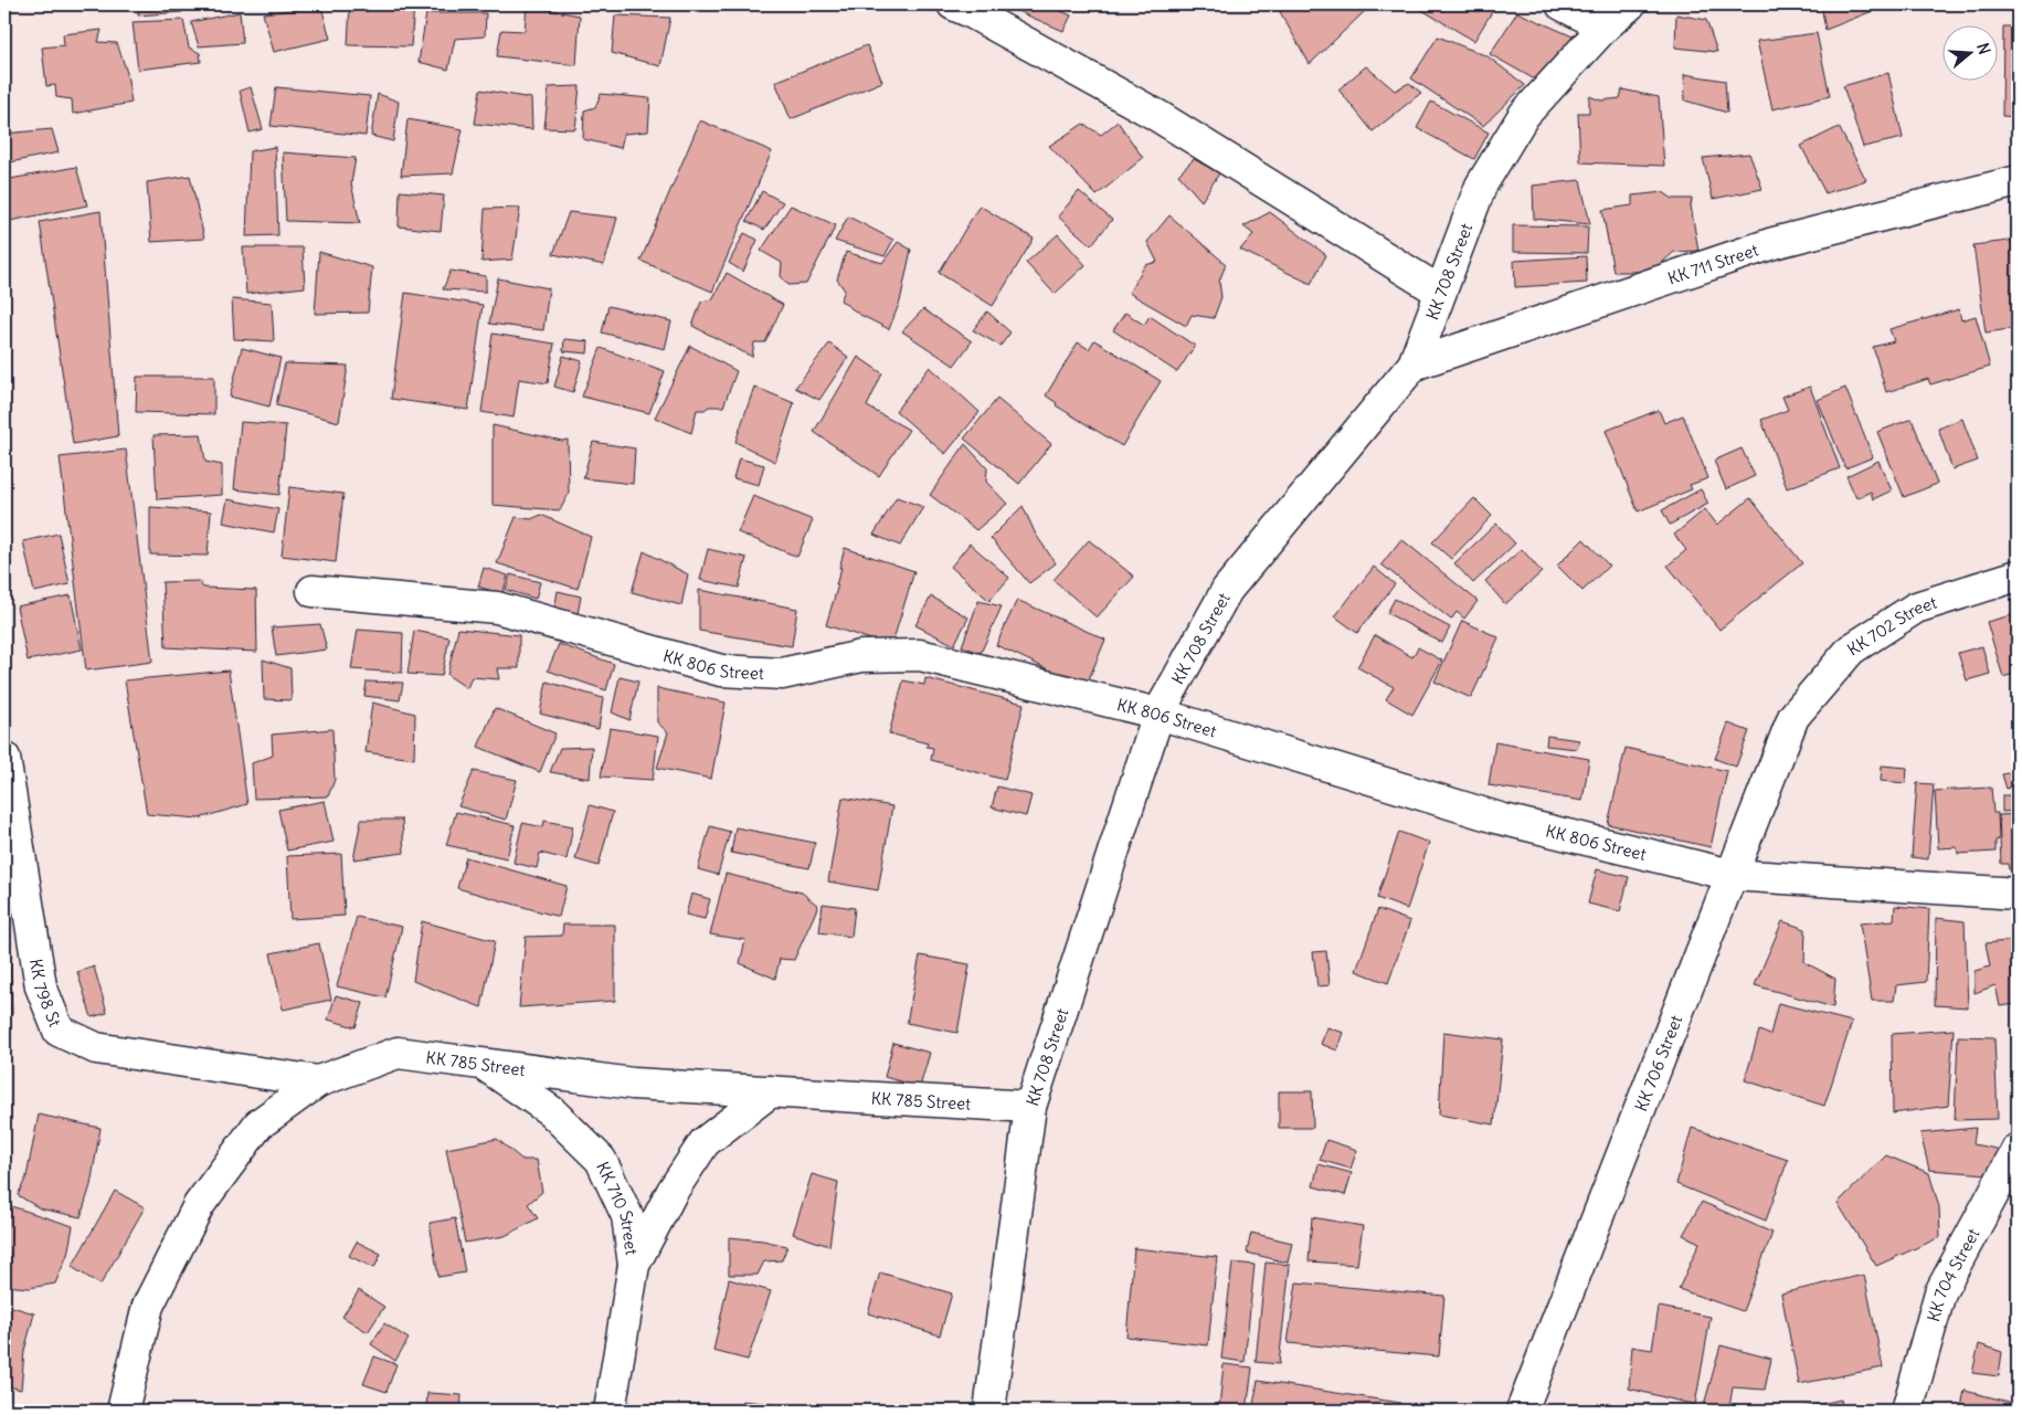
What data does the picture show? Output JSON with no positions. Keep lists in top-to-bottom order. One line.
{"streets":{"street":["KK 711 Street","KK 708 Street","KK 702 Street","KK 806 Street","KK 798 St","KK 785 Street","KK 706 Street","KK 710 Street","KK 704 Street"]},"crossings":[["KK 711 Street","KK 708 Street"],["KK 708 Street","KK 806 Street"],["KK 708 Street","KK 785 Street"],["KK 702 Street","KK 706 Street"],["KK 806 Street","KK 706 Street"],["KK 798 St","KK 785 Street"],["KK 785 Street","KK 710 Street"]],"north":"right"}
